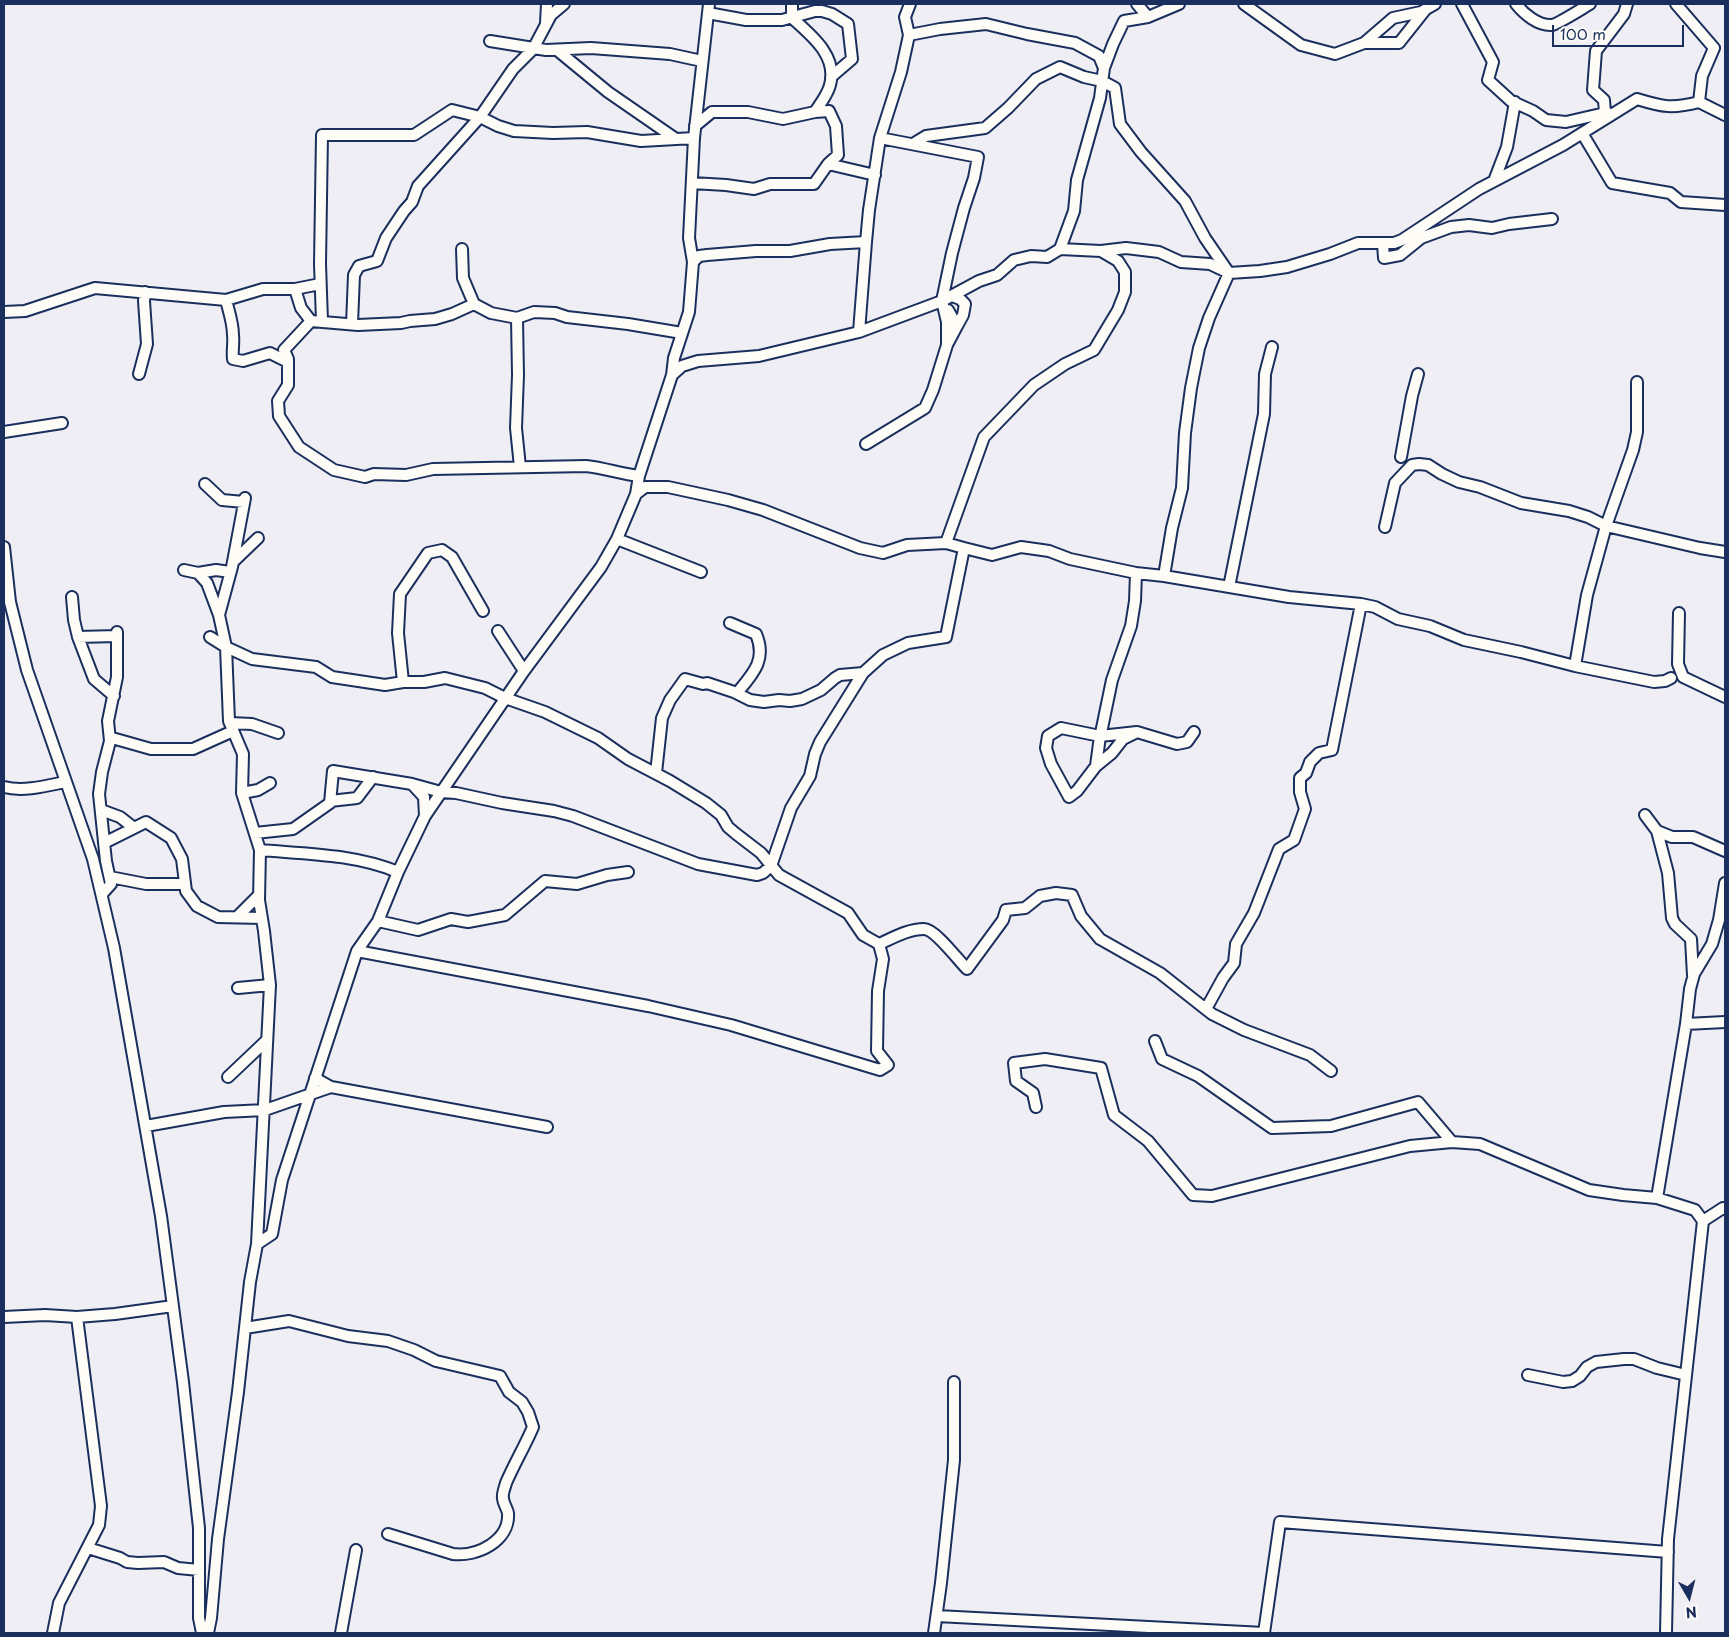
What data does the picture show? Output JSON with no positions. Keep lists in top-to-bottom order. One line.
{"scale_bar":"100 m","north":"bottom"}
